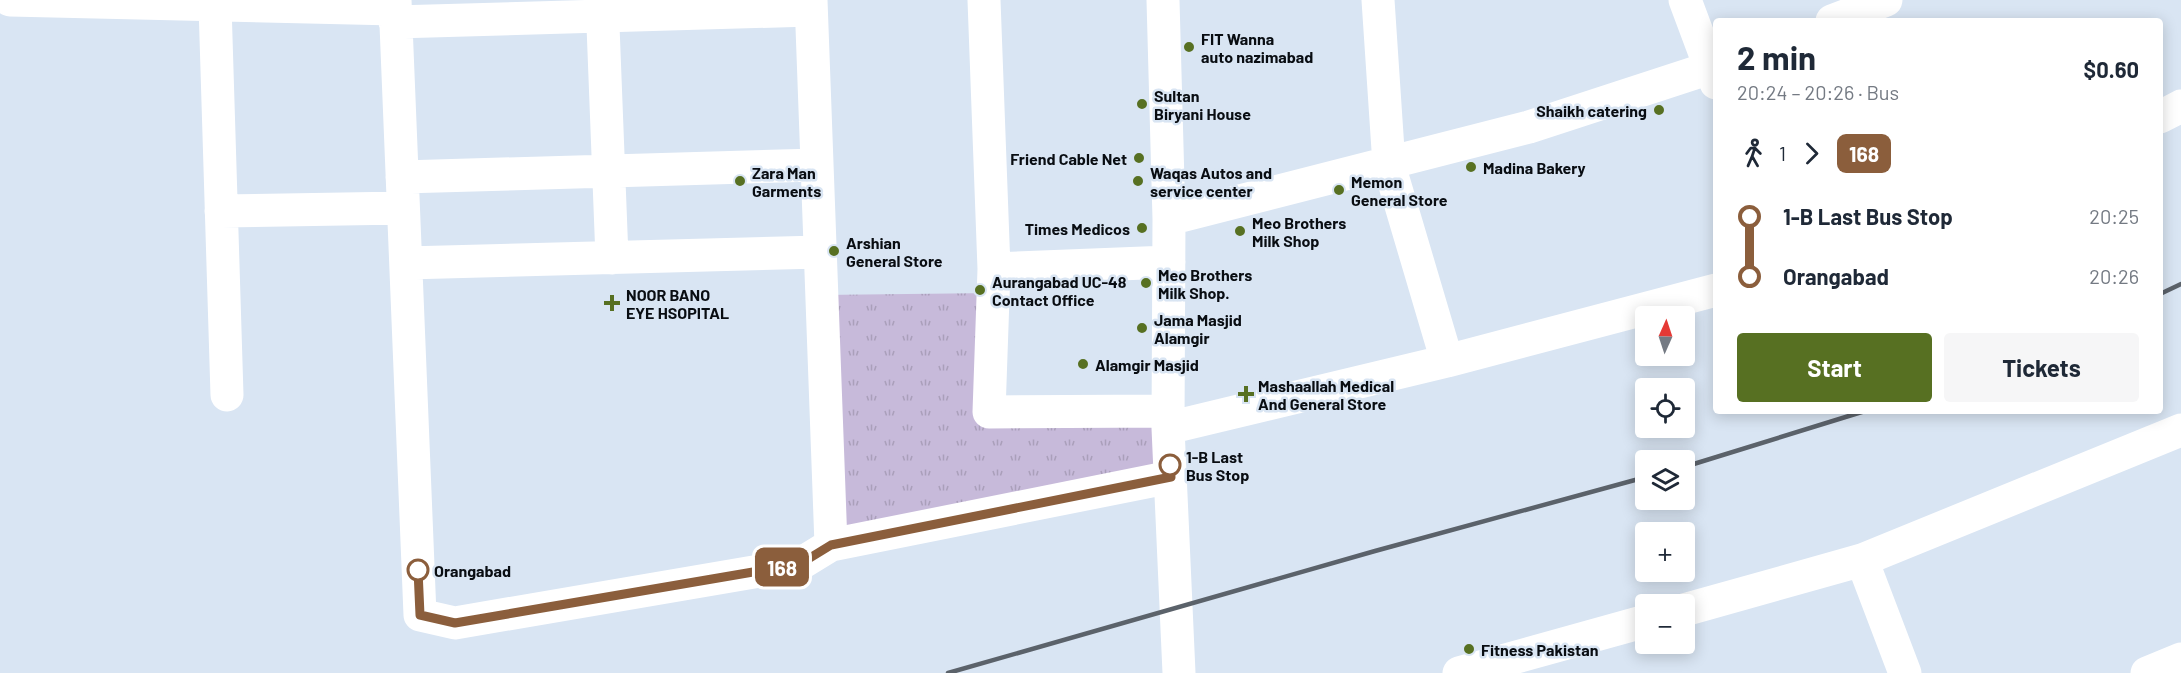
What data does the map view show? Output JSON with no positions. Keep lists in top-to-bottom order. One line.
{"places":{"other":["FIT Wanna auto nazimabad","Sultan Biryani House","Shaikh catering","Friend Cable Net","Madina Bakery","Zara Man Garments","Waqas Autos and service center","Memon General Store","Times Medicos","Meo Brothers Milk Shop","Arshian General Store","Meo Brothers Milk Shop.","Aurangabad UC-48 Contact Office","Jama Masjid Alamgir","Alamgir Masjid","1-B Last Bus Stop","Orangabad","Fitness Pakistan"],"health":["NOOR BANO EYE HSOPITAL","Mashaallah Medical And General Store"]},"lines":["bus line 168"],"north":"top","page":{"on_map":"168","heading":["2 min","20:24 – 20:26 · Bus","$0.60"],"legs":["1","168"],"list":[{"name":"1-B Last Bus Stop","value":"20:25"},{"name":"Orangabad","value":"20:26"}],"map_buttons":["+","−"],"buttons":["Start","Tickets"]}}
